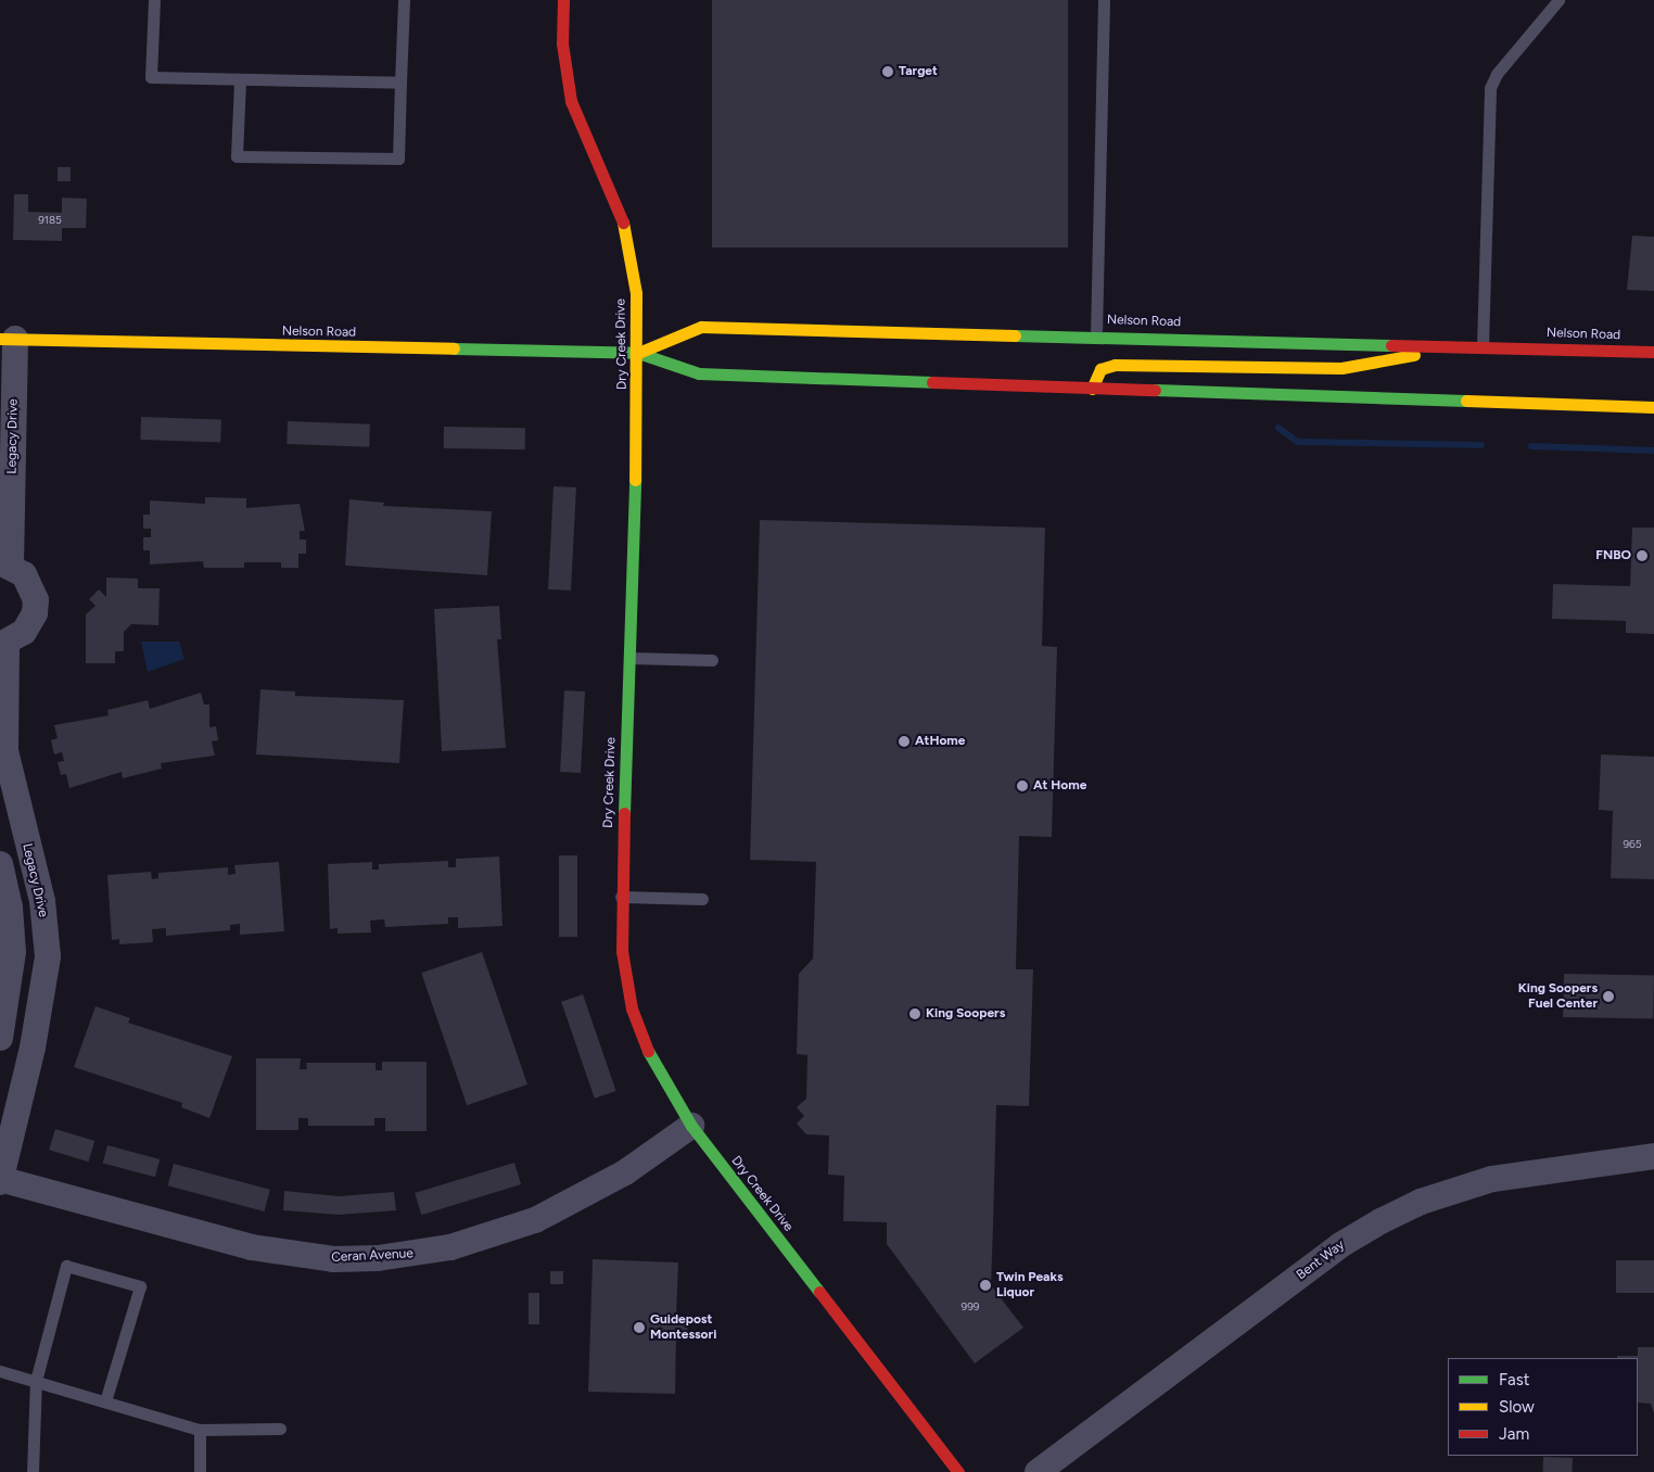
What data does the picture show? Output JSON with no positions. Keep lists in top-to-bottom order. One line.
{"streets":{"main road":["Nelson Road","Dry Creek Drive"],"street":["Legacy Drive","Ceran Avenue","Bent Way"]},"crossings":[["Nelson Road","Dry Creek Drive"],["Nelson Road","Legacy Drive"],["Dry Creek Drive","Ceran Avenue"],["Legacy Drive","Ceran Avenue"]],"places":["Target","FNBO","AtHome","At Home","King Soopers Fuel Center","King Soopers","Twin Peaks Liquor","Guidepost Montessori"],"house_numbers":["9185","965","999"],"legend":["Fast","Slow","Jam"]}
